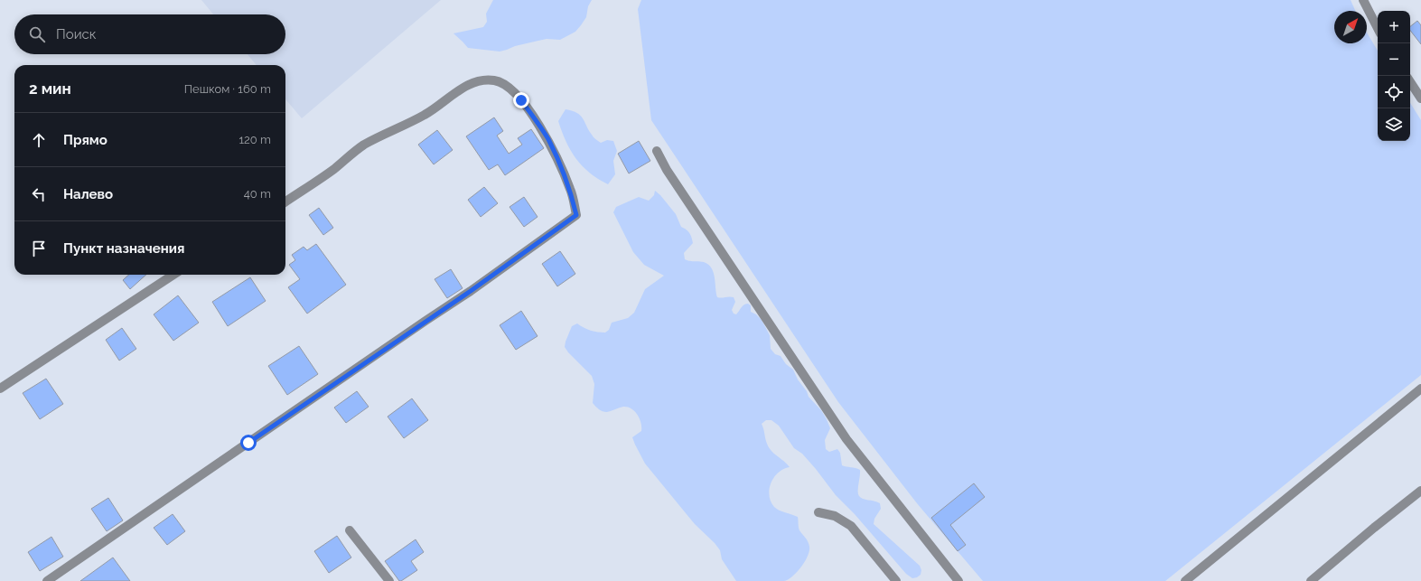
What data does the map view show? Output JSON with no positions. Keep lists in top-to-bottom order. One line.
{"north":"top right","page":{"map_buttons":["+","−"],"search":"Поиск","heading":["2 мин","Пешком · 160 m"],"list":[["Прямо","120 m"],["Налево","40 m"],"Пункт назначения"]}}
